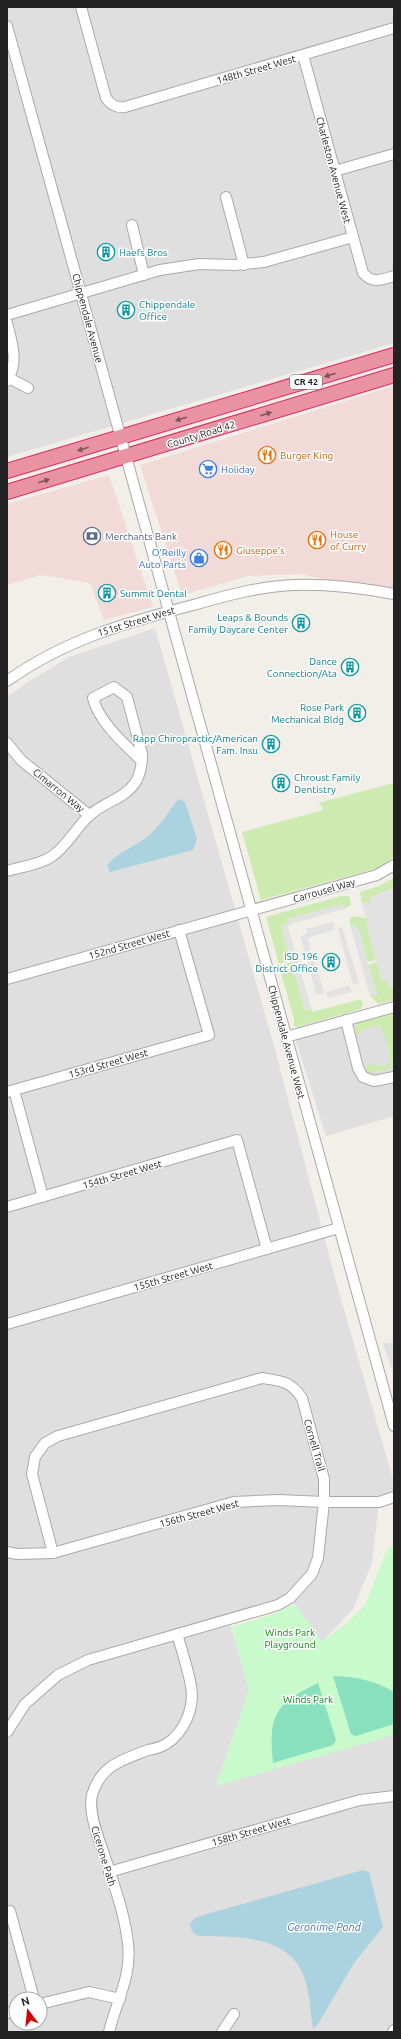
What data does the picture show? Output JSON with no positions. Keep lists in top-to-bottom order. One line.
{"streets":{"highway":["CR 42","County Road 42"],"street":["148th Street West","Charleston Avenue West","Chippendale Avenue","151st Street West","Cimarron Way","Carrousel Way","152nd Street West","Chippendale Avenue West","153rd Street West","154th Street West","155th Street West","Cornell Trail","156th Street West","158th Street West","Cicerone Path"]},"crossings":[["148th Street West","Charleston Avenue West"],["Chippendale Avenue","County Road 42"],["Chippendale Avenue","151st Street West"],["Chippendale Avenue","Chippendale Avenue West"],["151st Street West","Chippendale Avenue West"],["Carrousel Way","152nd Street West"],["Carrousel Way","Chippendale Avenue West"],["152nd Street West","Chippendale Avenue West"],["152nd Street West","153rd Street West"],["Chippendale Avenue West","155th Street West"],["154th Street West","155th Street West"],["Cornell Trail","156th Street West"],["Cornell Trail","Cicerone Path"],["158th Street West","Cicerone Path"]],"water":["Geronime Pond"],"parks":["Winds Park Playground","Winds Park"],"places":{"building":["Haefs Bros","Chippendale Office","Summit Dental","Leaps & Bounds Family Daycare Center","Dance Connection/Ata","Rose Park Mechanical Bldg","Rapp Chiropractic/American Fam. Insu","Chroust Family Dentistry","ISD 196 District Office"],"restaurant":["Burger King","House of Curry","Giuseppe's"],"supermarket":["Holiday"],"bank":["Merchants Bank"],"shop":["O'Reilly Auto Parts"]},"north":"top"}
